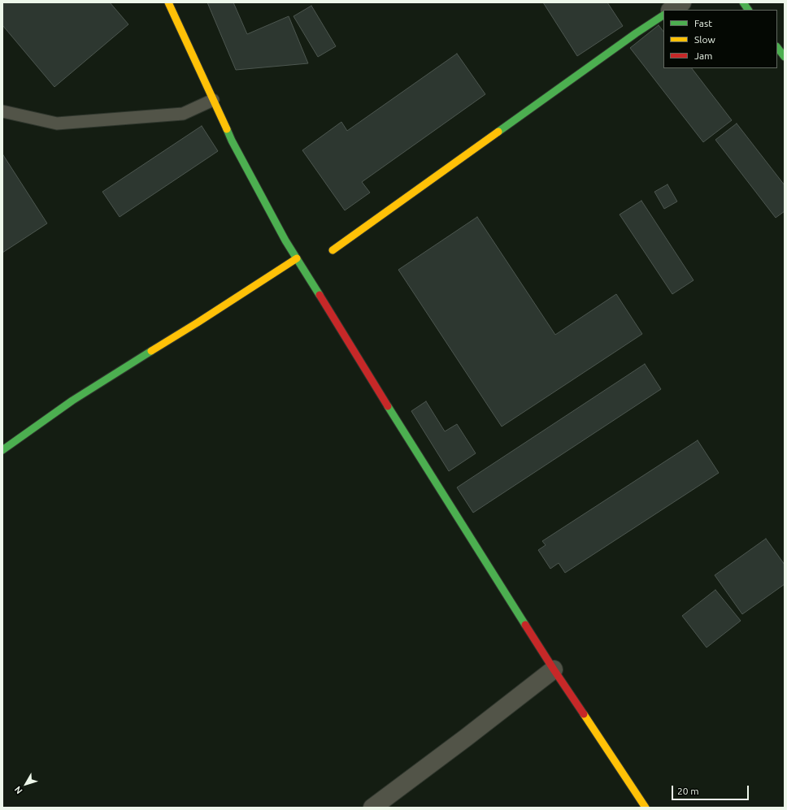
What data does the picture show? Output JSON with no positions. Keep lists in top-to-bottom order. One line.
{"legend":["Fast","Slow","Jam"],"scale_bar":"20 m","north":"bottom left"}
